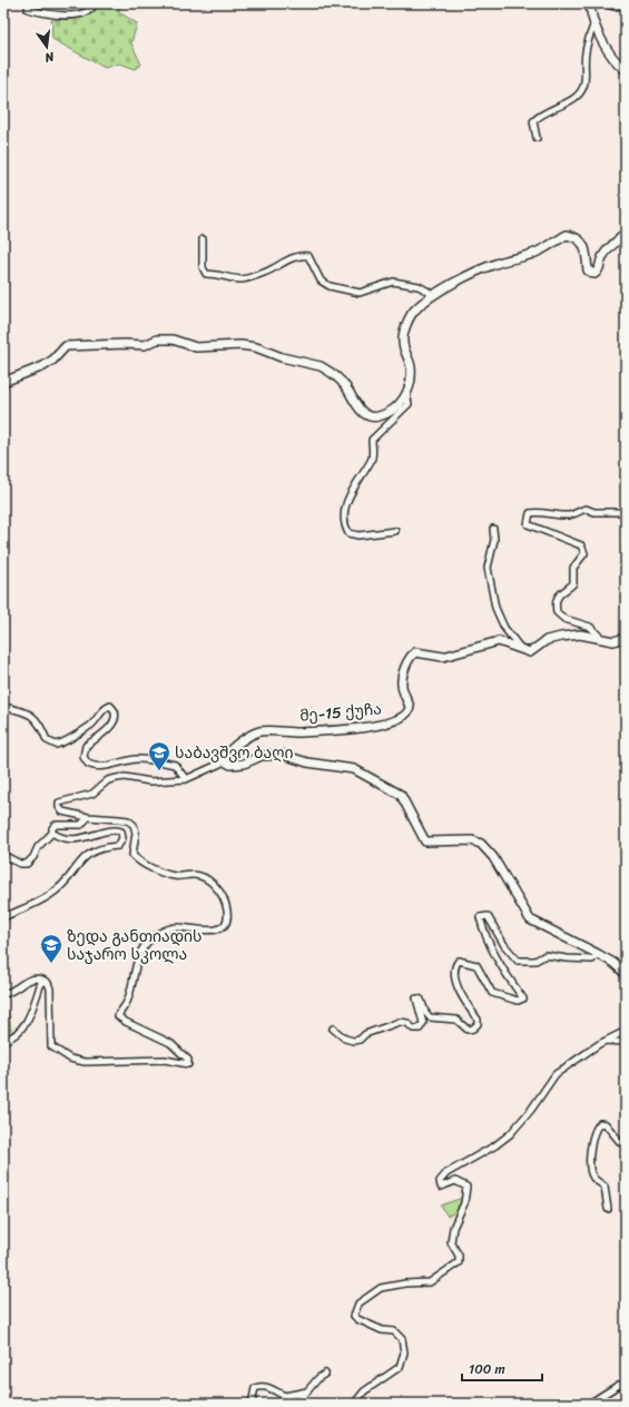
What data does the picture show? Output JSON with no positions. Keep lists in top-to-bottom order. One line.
{"streets":{"street":["მე-15 ქუჩა"]},"places":{"school or university":["საბავშვო ბაღი","ზედა განთიადის საჯარო სკოლა"]},"scale_bar":"100 m","north":"bottom"}
